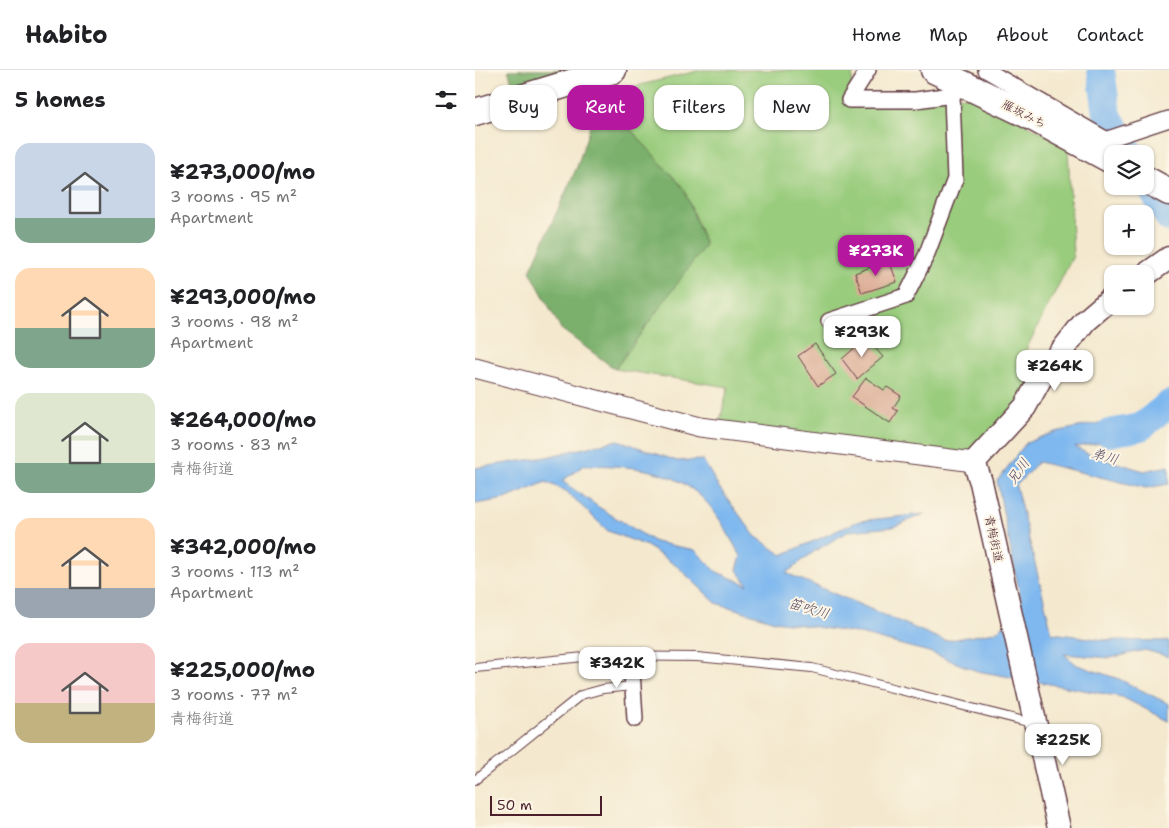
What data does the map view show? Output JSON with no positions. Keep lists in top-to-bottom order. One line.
{"streets":{"highway":["雁坂みち"],"main road":["青梅街道"]},"water":["弟川","兄川","笛吹川"],"scale_bar":"50 m","page":{"header":"Habito","nav":["Home","Map","About","Contact"],"heading":"5 homes","chip":["Buy","Rent","Filters","New"],"list":[{"name":"¥273,000/mo","note":"3 rooms · 95 m² · Apartment"},{"name":"¥293,000/mo","note":"3 rooms · 98 m² · Apartment"},{"name":"¥264,000/mo","note":"3 rooms · 83 m² · 青梅街道"},{"name":"¥342,000/mo","note":"3 rooms · 113 m² · Apartment"},{"name":"¥225,000/mo","note":"3 rooms · 77 m² · 青梅街道"}],"map_buttons":["+","−"],"price":["¥273K","¥293K","¥264K","¥342K","¥225K"],"scale":"50 m"}}
